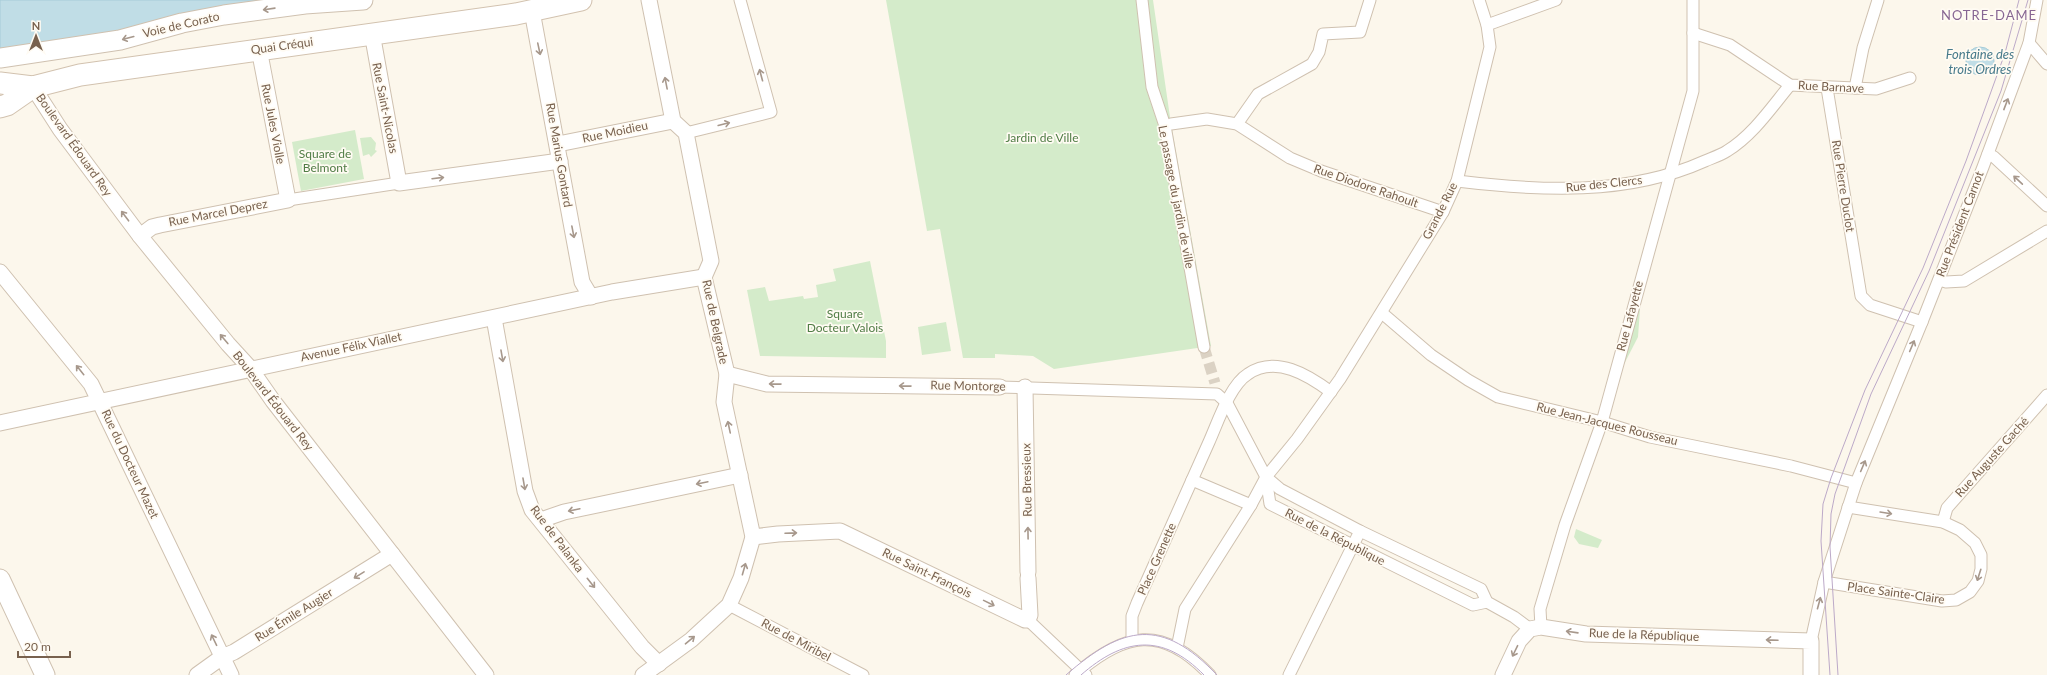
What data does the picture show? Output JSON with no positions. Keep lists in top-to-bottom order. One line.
{"streets":{"main road":["Quai Créqui"],"street":["Voie de Corato","Rue Barnave","Rue Saint-Nicolas","Rue Jules Violle","Rue Moidieu","Boulevard Édouard Rey","Rue Marius Gontard","Rue des Clercs","Rue Diodore Rahoult","Rue Pierre Duclot","Le passage du jardin de ville","Grande Rue","Rue Marcel Deprez","Rue Président Carnot","Rue Lafayette","Rue de Belgrade","Avenue Félix Viallet","Rue Montorge","Rue Jean-Jacques Rousseau","Rue Auguste Gaché","Rue du Docteur Mazet","Rue Bressieux","Rue de la République","Rue de Palanka","Place Grenette","Rue Saint-François","Place Sainte-Claire","Rue Émile Augier","Rue de Miribel"]},"crossings":[["Quai Créqui","Rue Saint-Nicolas"],["Quai Créqui","Rue Jules Violle"],["Quai Créqui","Boulevard Édouard Rey"],["Quai Créqui","Rue Marius Gontard"],["Rue Barnave","Rue des Clercs"],["Rue Barnave","Rue Pierre Duclot"],["Rue Barnave","Rue Lafayette"],["Rue Jules Violle","Rue Marcel Deprez"],["Rue Moidieu","Rue Marius Gontard"],["Boulevard Édouard Rey","Rue Marcel Deprez"],["Boulevard Édouard Rey","Avenue Félix Viallet"],["Boulevard Édouard Rey","Rue Émile Augier"],["Rue Marius Gontard","Avenue Félix Viallet"],["Rue des Clercs","Grande Rue"],["Rue des Clercs","Rue Lafayette"],["Rue Diodore Rahoult","Grande Rue"],["Rue Pierre Duclot","Rue Président Carnot"],["Grande Rue","Rue Jean-Jacques Rousseau"],["Grande Rue","Place Grenette"],["Rue Lafayette","Rue Jean-Jacques Rousseau"],["Rue Lafayette","Rue de la République"],["Rue de Belgrade","Avenue Félix Viallet"],["Rue de Belgrade","Rue Montorge"],["Rue de Belgrade","Rue de Palanka"],["Rue de Belgrade","Rue Saint-François"],["Rue de Belgrade","Rue de Miribel"],["Avenue Félix Viallet","Rue du Docteur Mazet"],["Avenue Félix Viallet","Rue de Palanka"],["Rue Montorge","Rue Bressieux"],["Rue Montorge","Place Grenette"],["Rue Auguste Gaché","Place Sainte-Claire"],["Rue du Docteur Mazet","Rue Émile Augier"],["Rue Bressieux","Rue Saint-François"]],"one_way":["Voie de Corato","Boulevard Édouard Rey","Rue de Belgrade","Rue Montorge","Rue du Docteur Mazet","Rue Bressieux","Rue de Palanka","Rue Saint-François","Rue Émile Augier"],"districts":["NOTRE-DAME"],"water":["Fontaine des trois Ordres"],"parks":["Jardin de Ville","Square de Belmont","Square Docteur Valois"],"scale_bar":"20 m","north":"top"}
